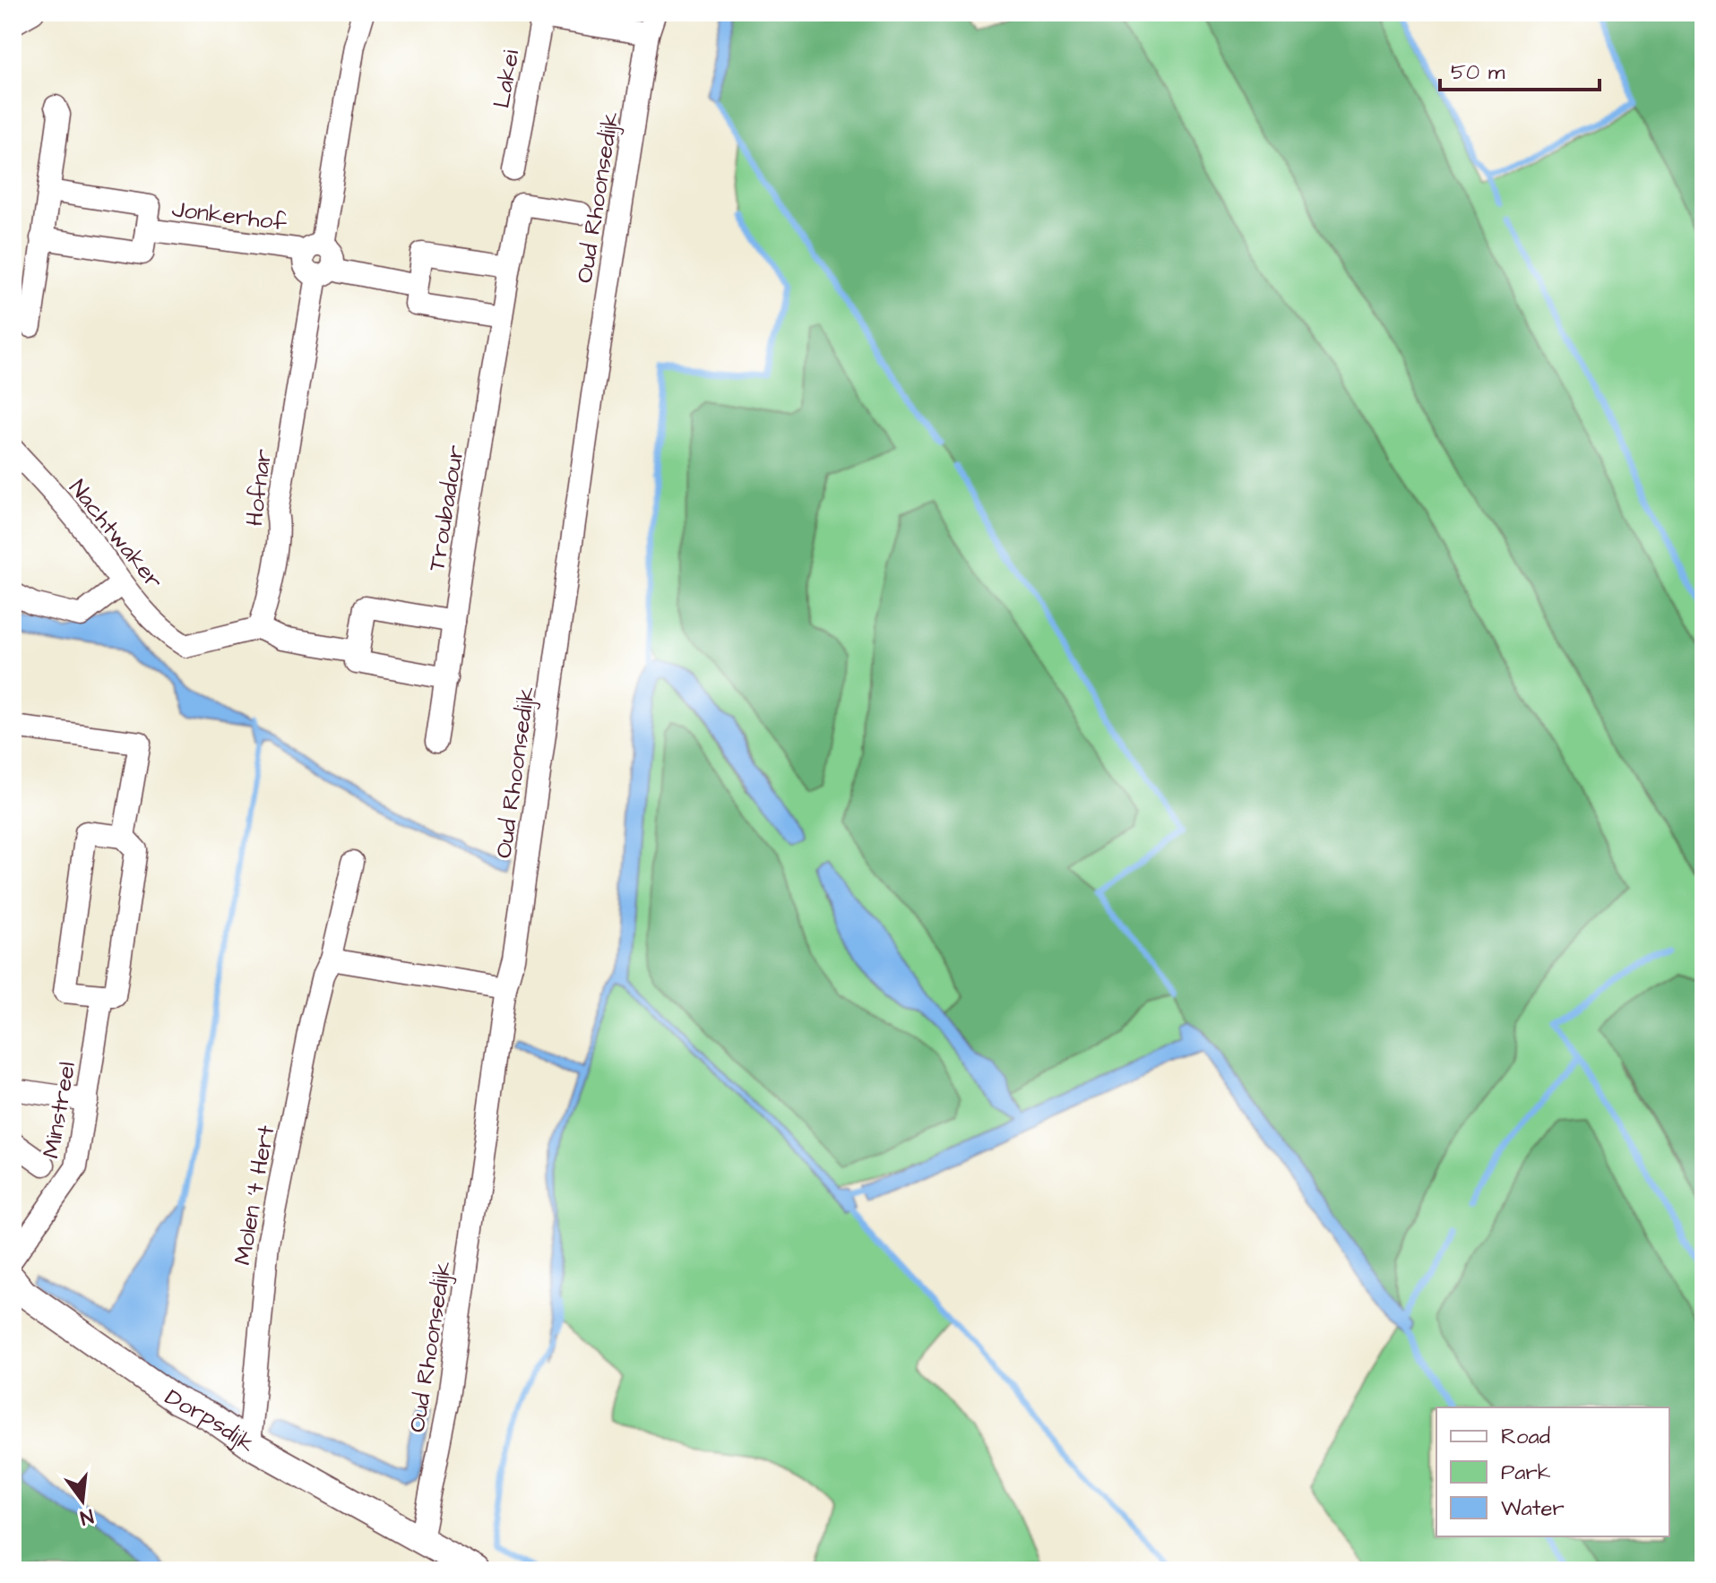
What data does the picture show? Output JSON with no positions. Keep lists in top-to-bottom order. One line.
{"streets":{"street":["Lakei","Oud Rhoonsedijk","Jonkerhof","Hofnar","Troubadour","Nachtwaker","Minstreel","Molen 't Hert","Dorpsdijk"]},"crossings":[["Lakei","Oud Rhoonsedijk"],["Oud Rhoonsedijk","Dorpsdijk"],["Hofnar","Nachtwaker"],["Molen 't Hert","Dorpsdijk"]],"legend":["Road","Park","Water"],"scale_bar":"50 m","north":"bottom"}
